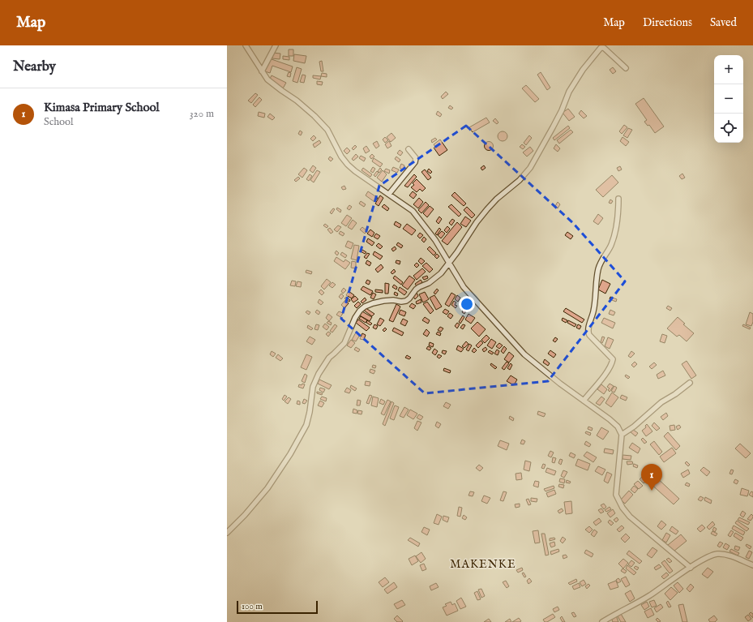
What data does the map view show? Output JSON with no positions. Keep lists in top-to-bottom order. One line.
{"districts":["MAKENKE"],"scale_bar":"100 m","page":{"header":"Map","nav":["Map","Directions","Saved"],"heading":"Nearby","map_buttons":["+","−"],"list":[{"mark":"1","name":"Kimasa Primary School","note":"School","value":"320 m"}],"pins":"1","scale":"100 m"}}
